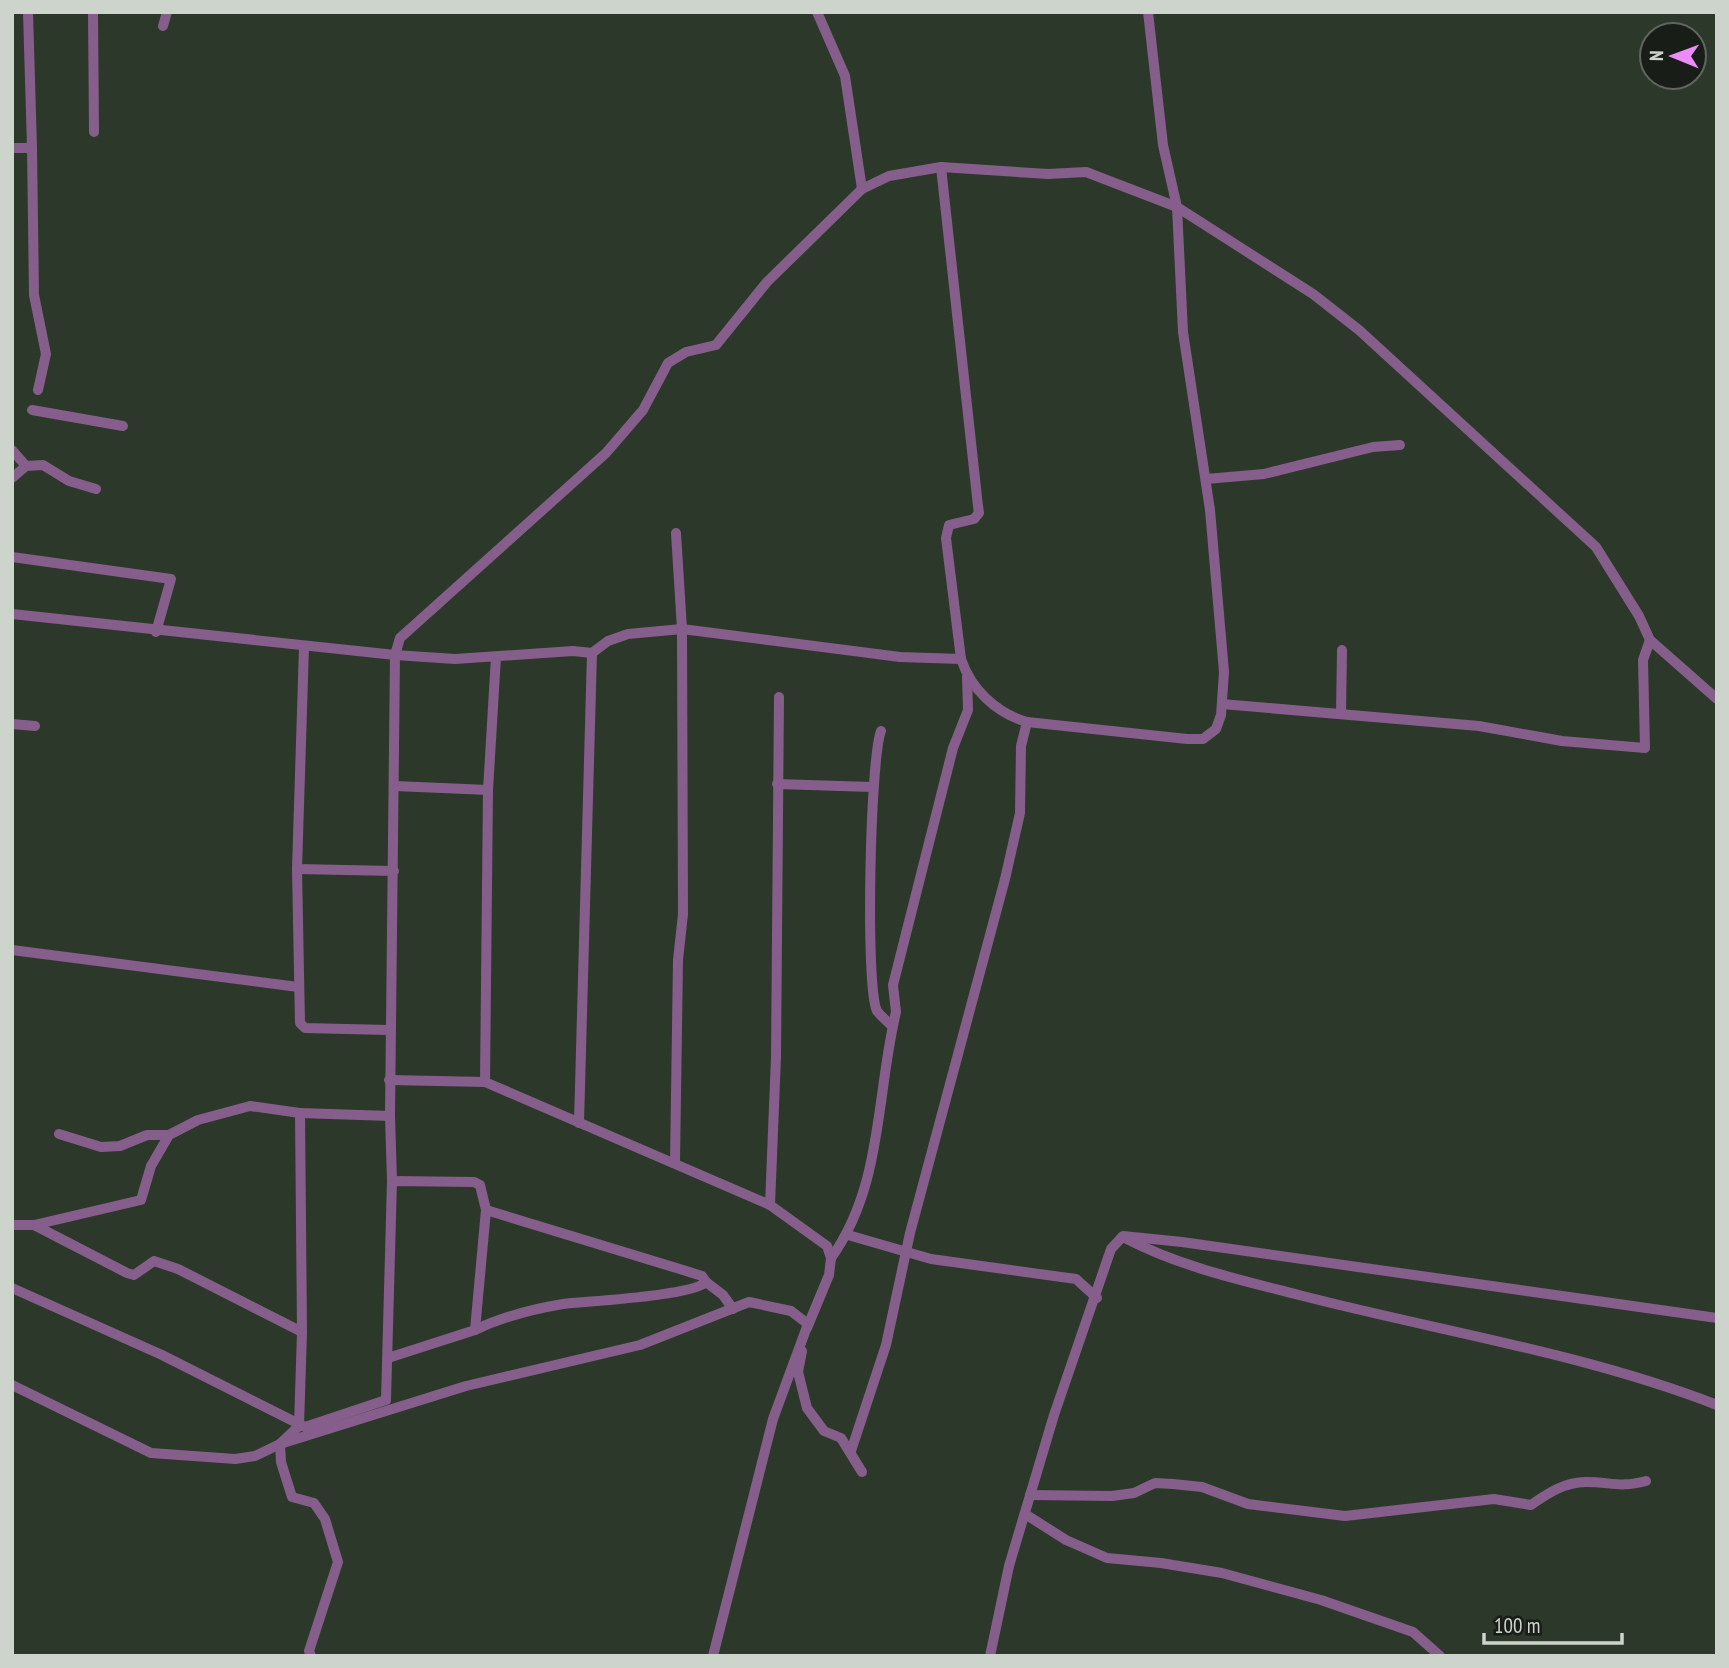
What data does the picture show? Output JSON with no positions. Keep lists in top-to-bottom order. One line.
{"scale_bar":"100 m","north":"left"}
